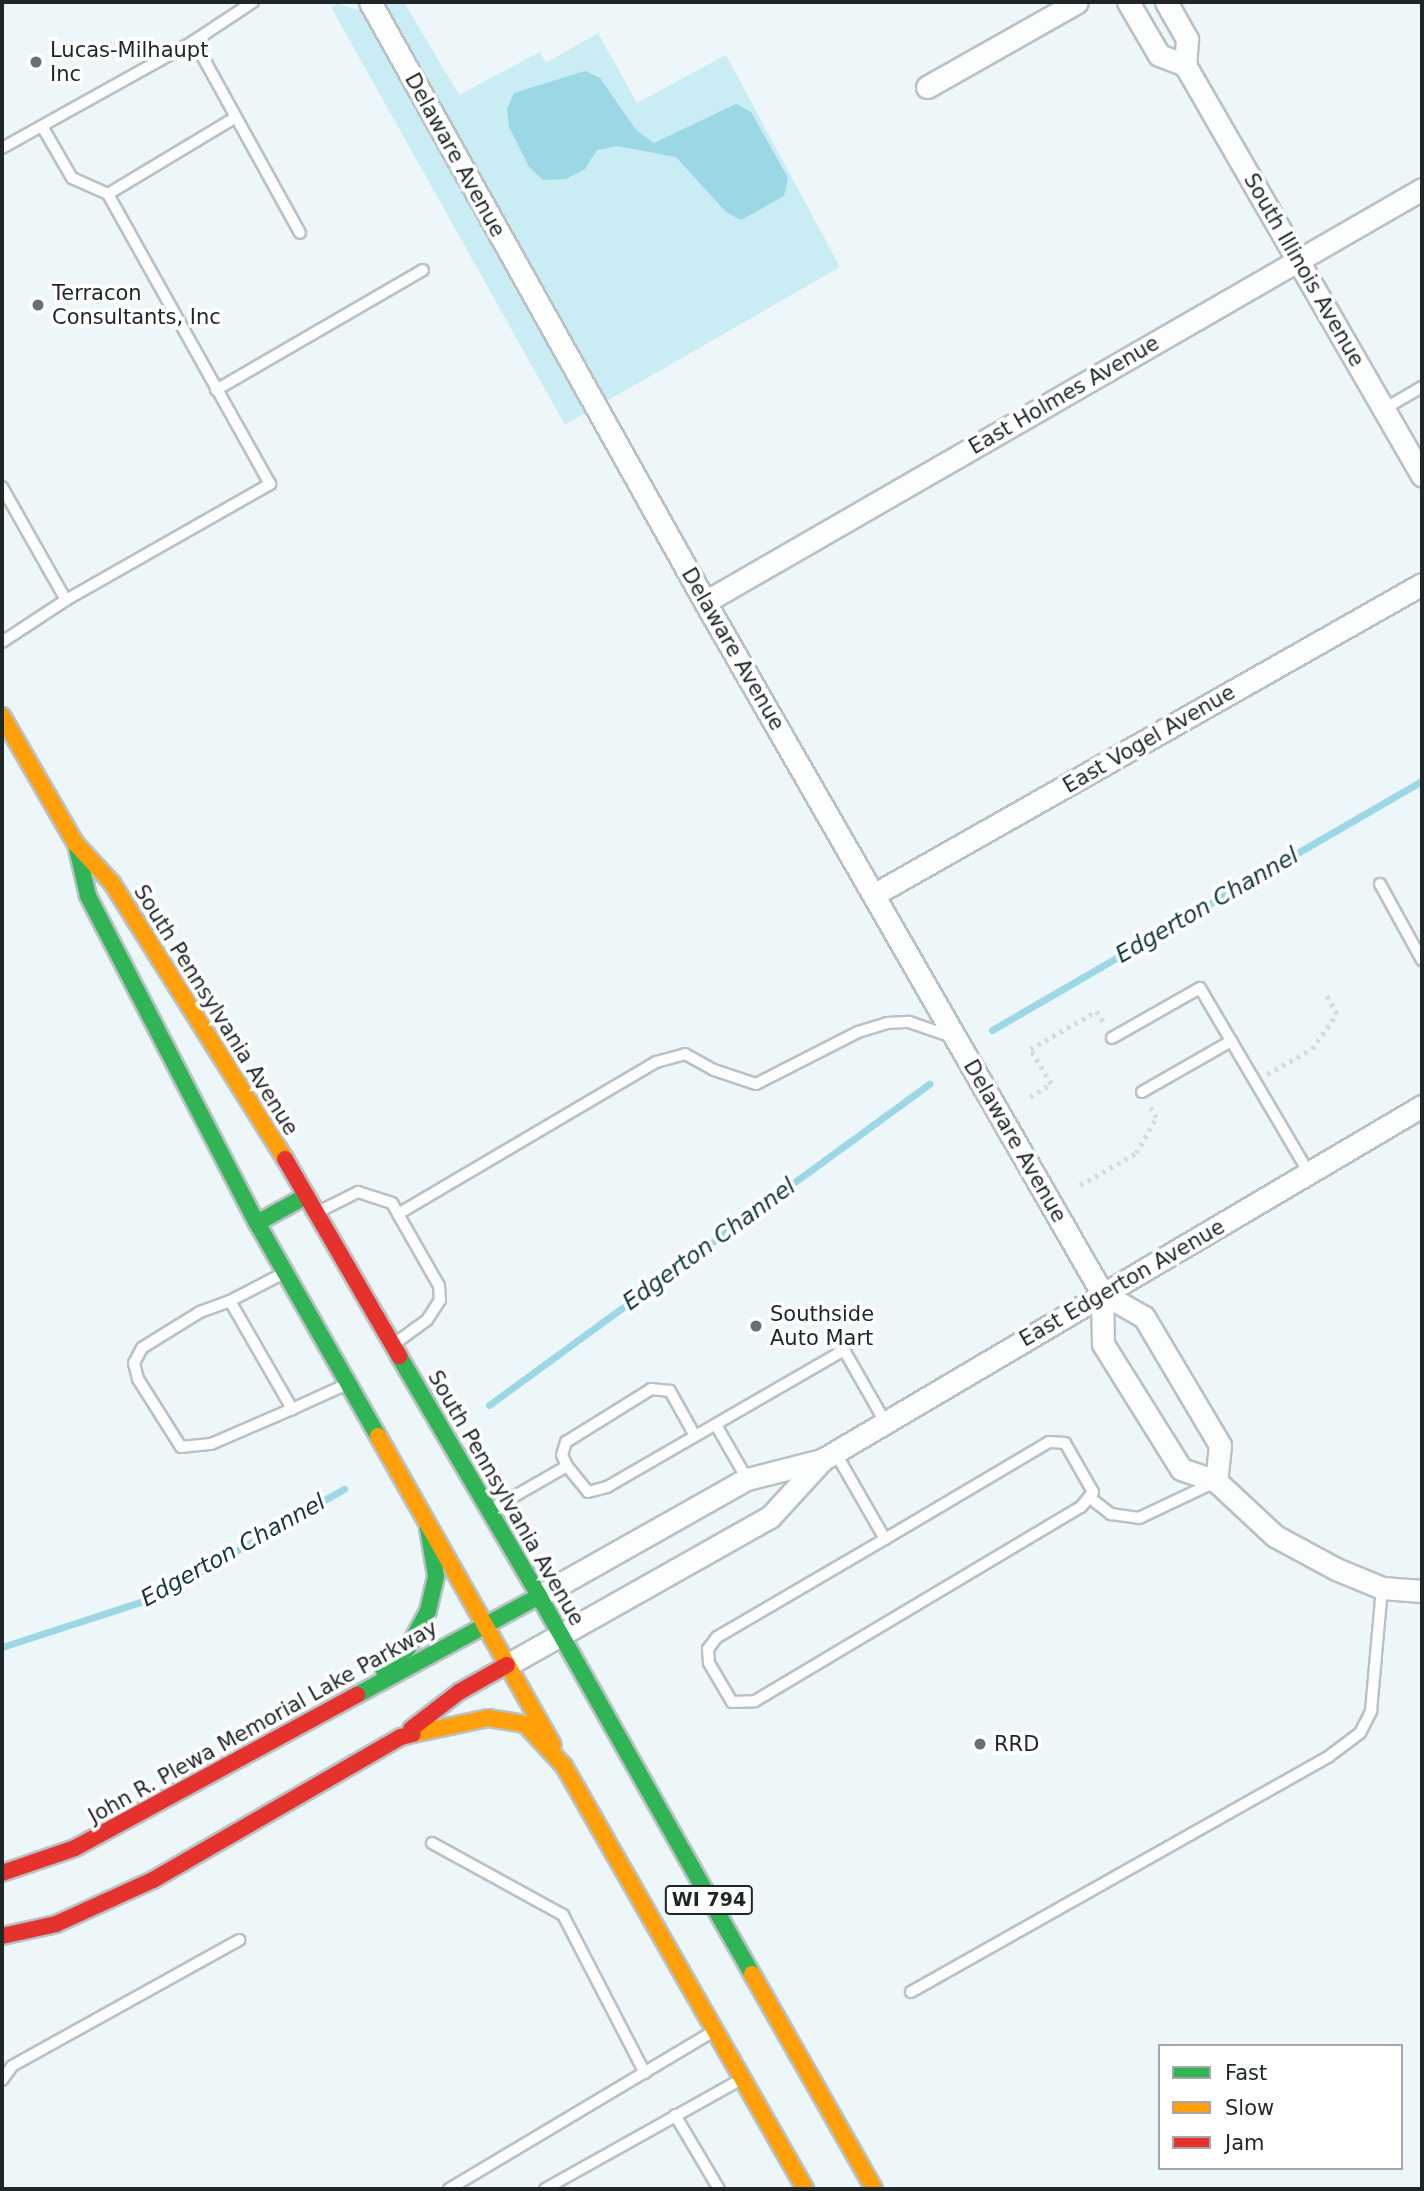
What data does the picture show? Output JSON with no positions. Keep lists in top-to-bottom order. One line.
{"streets":{"main road":["South Pennsylvania Avenue","John R. Plewa Memorial Lake Parkway","WI 794"],"street":["Delaware Avenue","South Illinois Avenue","East Holmes Avenue","East Vogel Avenue","East Edgerton Avenue"]},"crossings":[["Delaware Avenue","East Holmes Avenue"],["Delaware Avenue","East Vogel Avenue"],["Delaware Avenue","East Edgerton Avenue"],["South Illinois Avenue","East Holmes Avenue"],["South Pennsylvania Avenue","East Edgerton Avenue"],["South Pennsylvania Avenue","John R. Plewa Memorial Lake Parkway"],["South Pennsylvania Avenue","WI 794"],["East Edgerton Avenue","John R. Plewa Memorial Lake Parkway"]],"water":["Edgerton Channel"],"places":["Lucas-Milhaupt Inc","Terracon Consultants, Inc","Southside Auto Mart","RRD"],"legend":["Fast","Slow","Jam"]}
